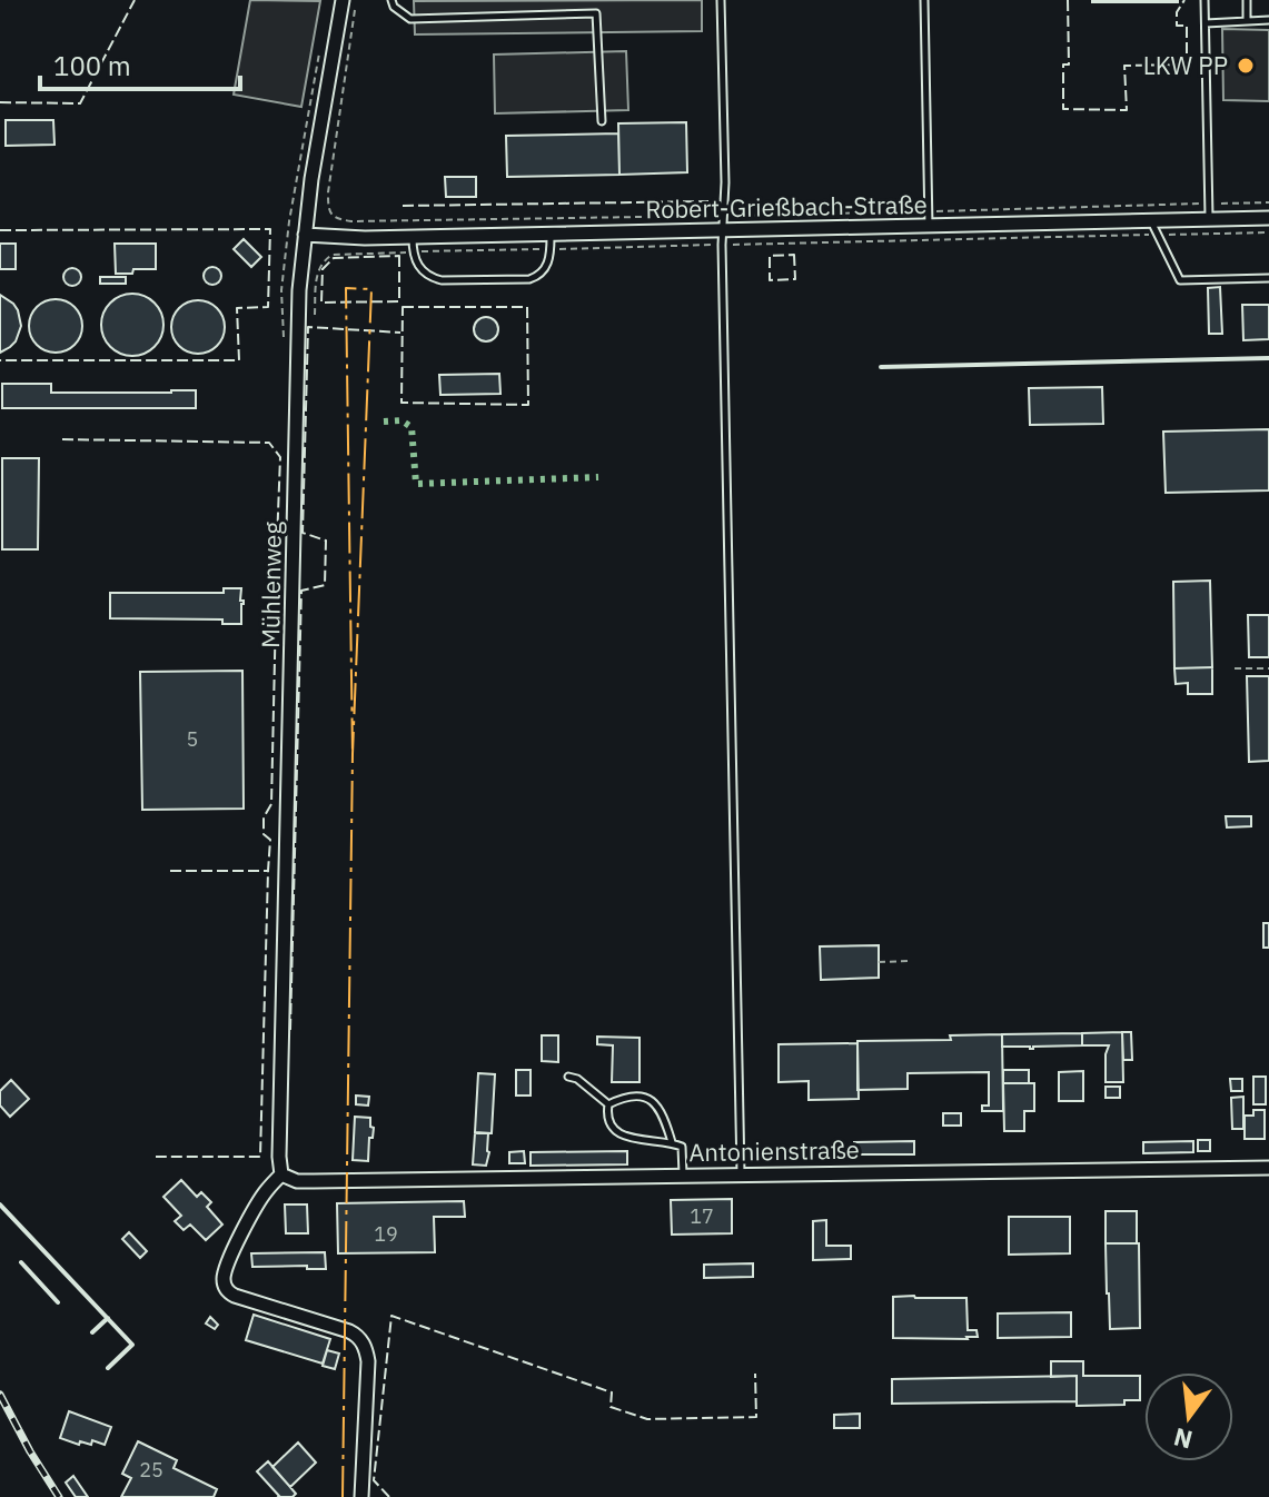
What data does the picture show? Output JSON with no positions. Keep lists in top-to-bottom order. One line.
{"streets":{"street":["Robert-Grießbach-Straße","Mühlenweg","Antonienstraße"]},"crossings":[["Robert-Grießbach-Straße","Mühlenweg"],["Mühlenweg","Antonienstraße"]],"places":["LKW PP"],"house_numbers":["5","17","19","25"],"scale_bar":"100 m","north":"bottom"}
